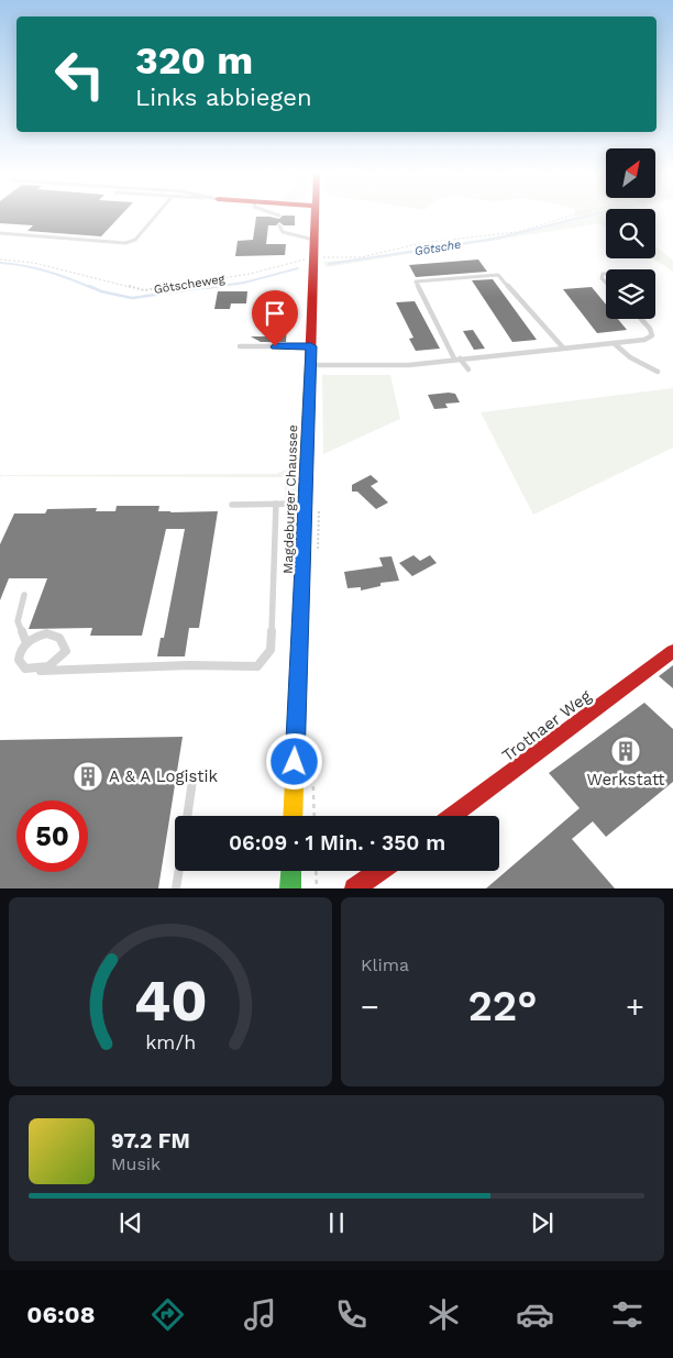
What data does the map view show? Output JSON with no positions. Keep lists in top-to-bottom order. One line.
{"streets":{"main road":["Magdeburger Chaussee","Trothaer Weg"],"path":["Götscheweg"]},"crossings":[["Götscheweg","Magdeburger Chaussee"]],"water":["Götsche"],"places":{"building":["Werkstatt","A & A Logistik"]},"north":"top right","page":{"turn":["320 m","Links abbiegen"],"limit":"50","trip":"06:09 · 1 Min. · 350 m","tile":"Klima","heat":["−","22°","+"],"song":["97.2 FM","Musik"],"tabs":"06:08","gauge":["40","km/h"]}}
